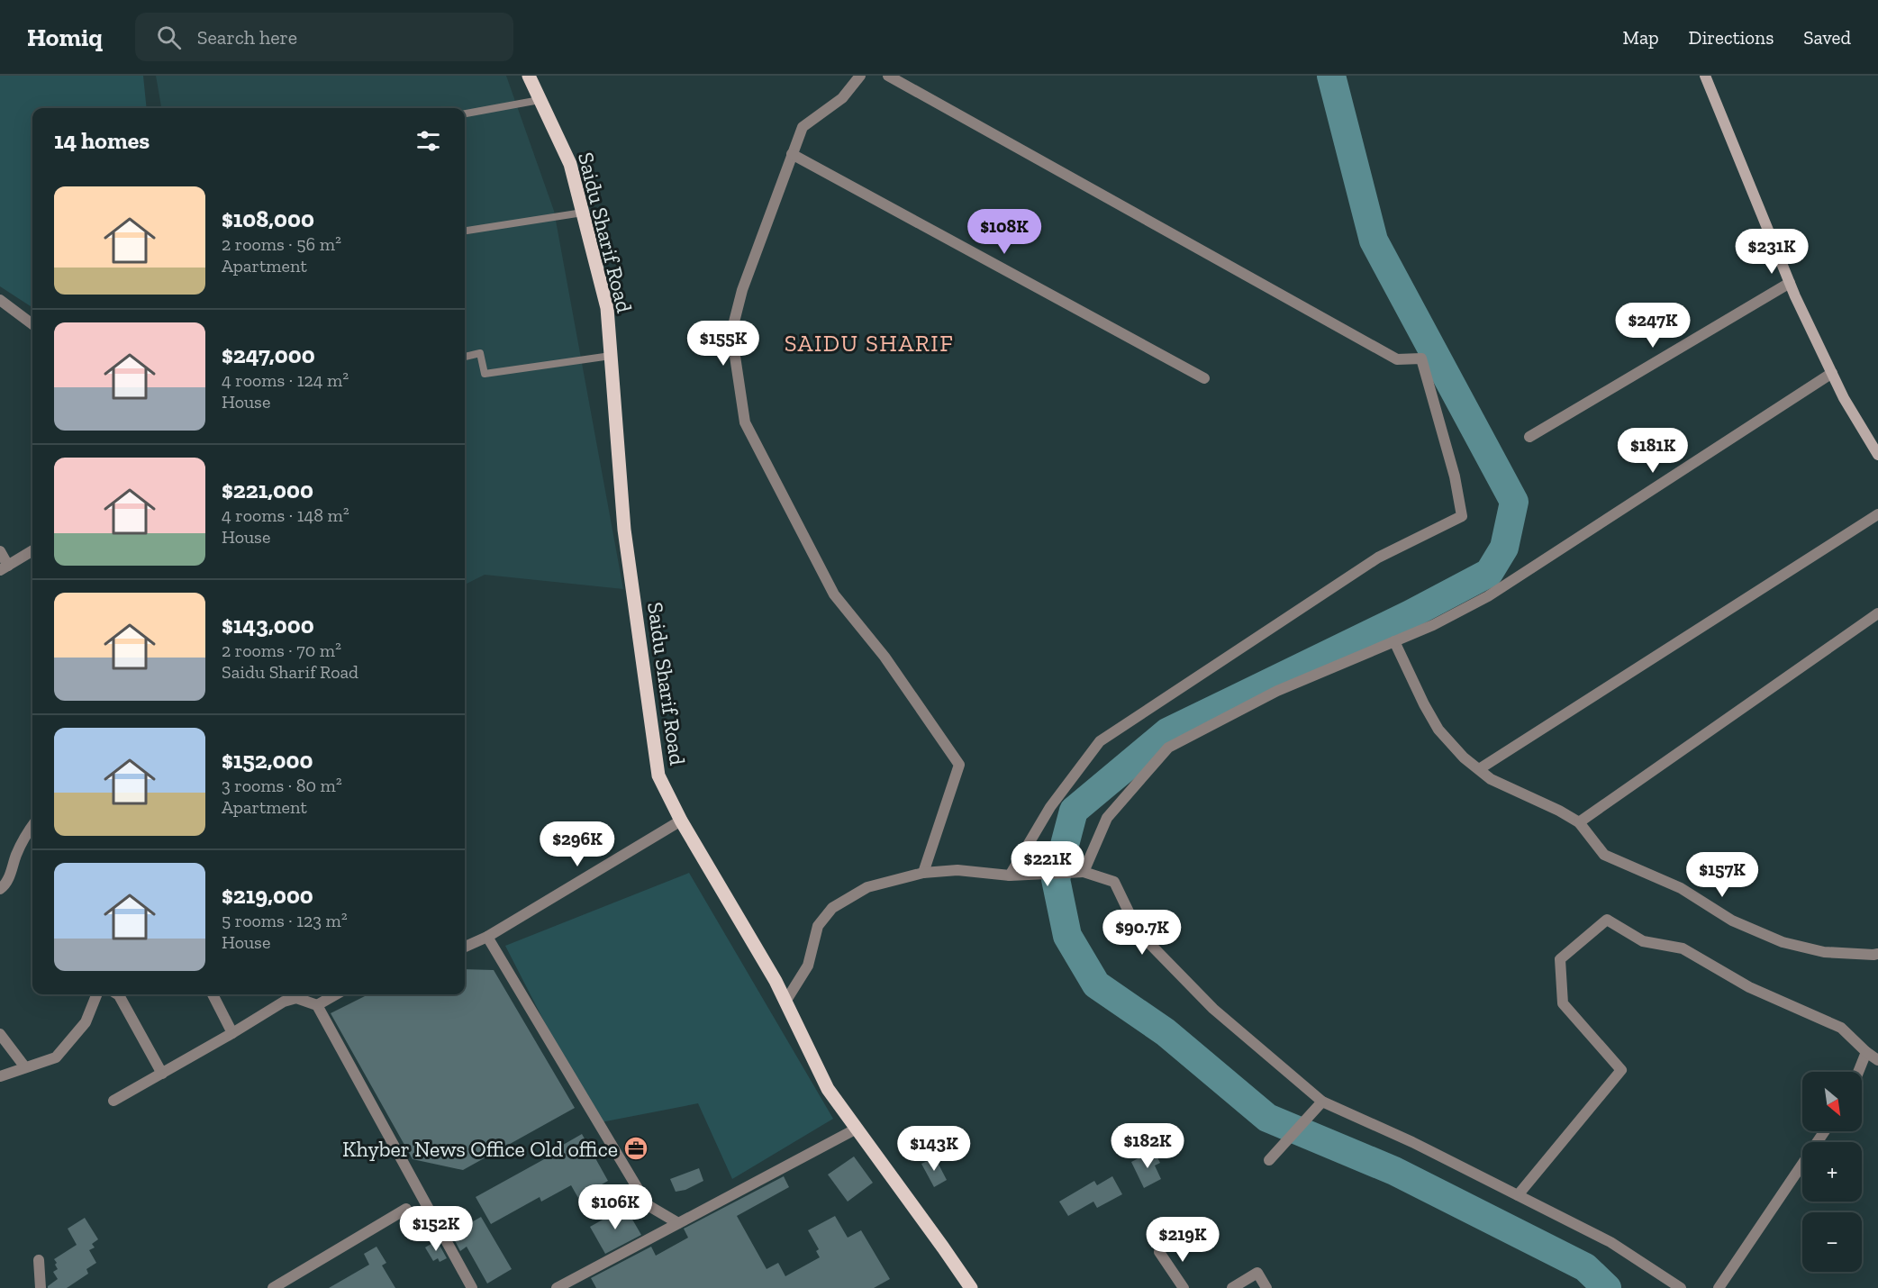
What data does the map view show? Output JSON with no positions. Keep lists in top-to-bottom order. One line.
{"streets":{"main road":["Saidu Sharif Road"]},"districts":["SAIDU SHARIF"],"places":{"office":["Khyber News Office Old office"]},"north":"bottom right","page":{"header":"Homiq","search":"Search here","nav":["Map","Directions","Saved"],"heading":"14 homes","list":[{"name":"$108,000","note":"2 rooms · 56 m² · Apartment"},{"name":"$247,000","note":"4 rooms · 124 m² · House"},{"name":"$221,000","note":"4 rooms · 148 m² · House"},{"name":"$143,000","note":"2 rooms · 70 m² · Saidu Sharif Road"},{"name":"$152,000","note":"3 rooms · 80 m² · Apartment"},{"name":"$219,000","note":"5 rooms · 123 m² · House"}],"price":["$108K","$231K","$247K","$155K","$181K","$296K","$221K","$157K","$90.7K","$182K","$143K","$106K","$152K","$219K"],"map_buttons":["+","−"]}}
